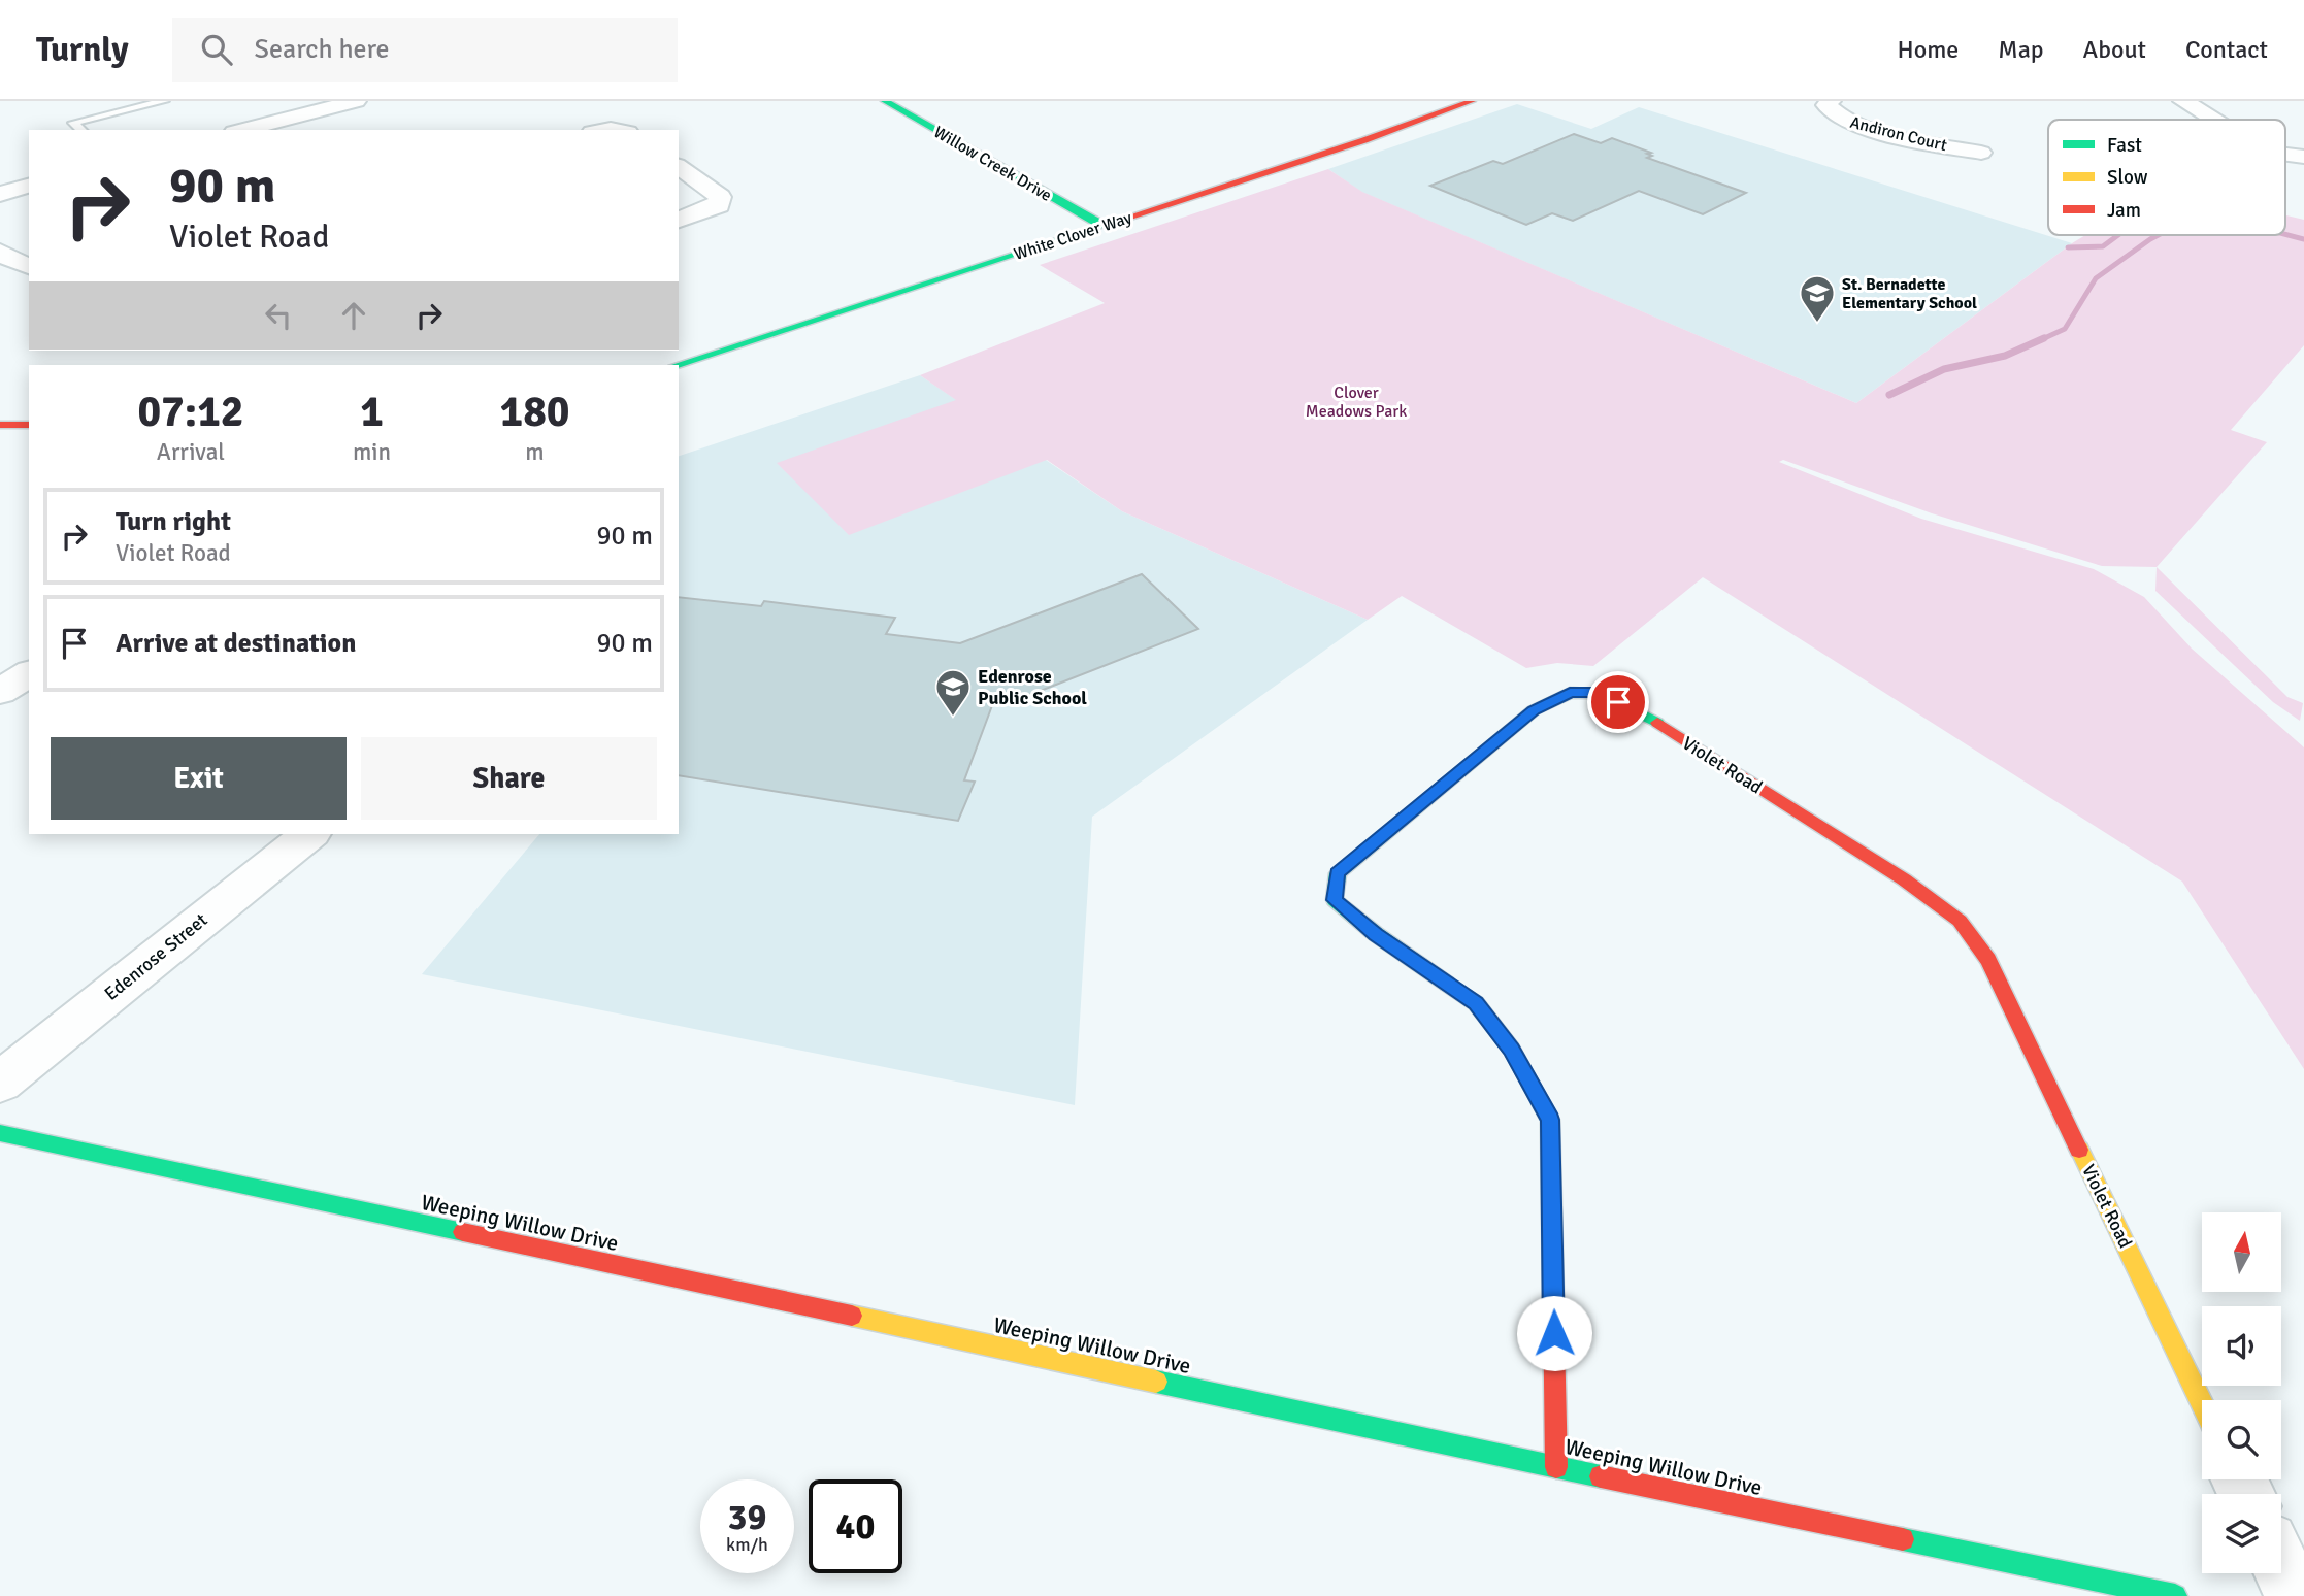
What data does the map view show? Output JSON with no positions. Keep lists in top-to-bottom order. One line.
{"streets":{"street":["Andiron Court","Willow Creek Drive","White Clover Way","Violet Road","Edenrose Street","Weeping Willow Drive"]},"crossings":[["Willow Creek Drive","White Clover Way"],["Violet Road","Weeping Willow Drive"]],"parks":["Clover Meadows Park"],"places":{"school or university":["St. Bernadette Elementary School","Edenrose Public School"]},"legend":["Fast","Slow","Jam"],"north":"top","page":{"header":"Turnly","search":"Search here","nav":["Home","Map","About","Contact"],"turn":["90 m","Violet Road"],"eta":["07:12","Arrival","1","min","180","m"],"list":[{"name":"Turn right","note":"Violet Road","value":"90 m"},{"name":"Arrive at destination","value":"90 m"}],"buttons":["Exit","Share"],"speed":"39 km/h","limit":"40"}}
